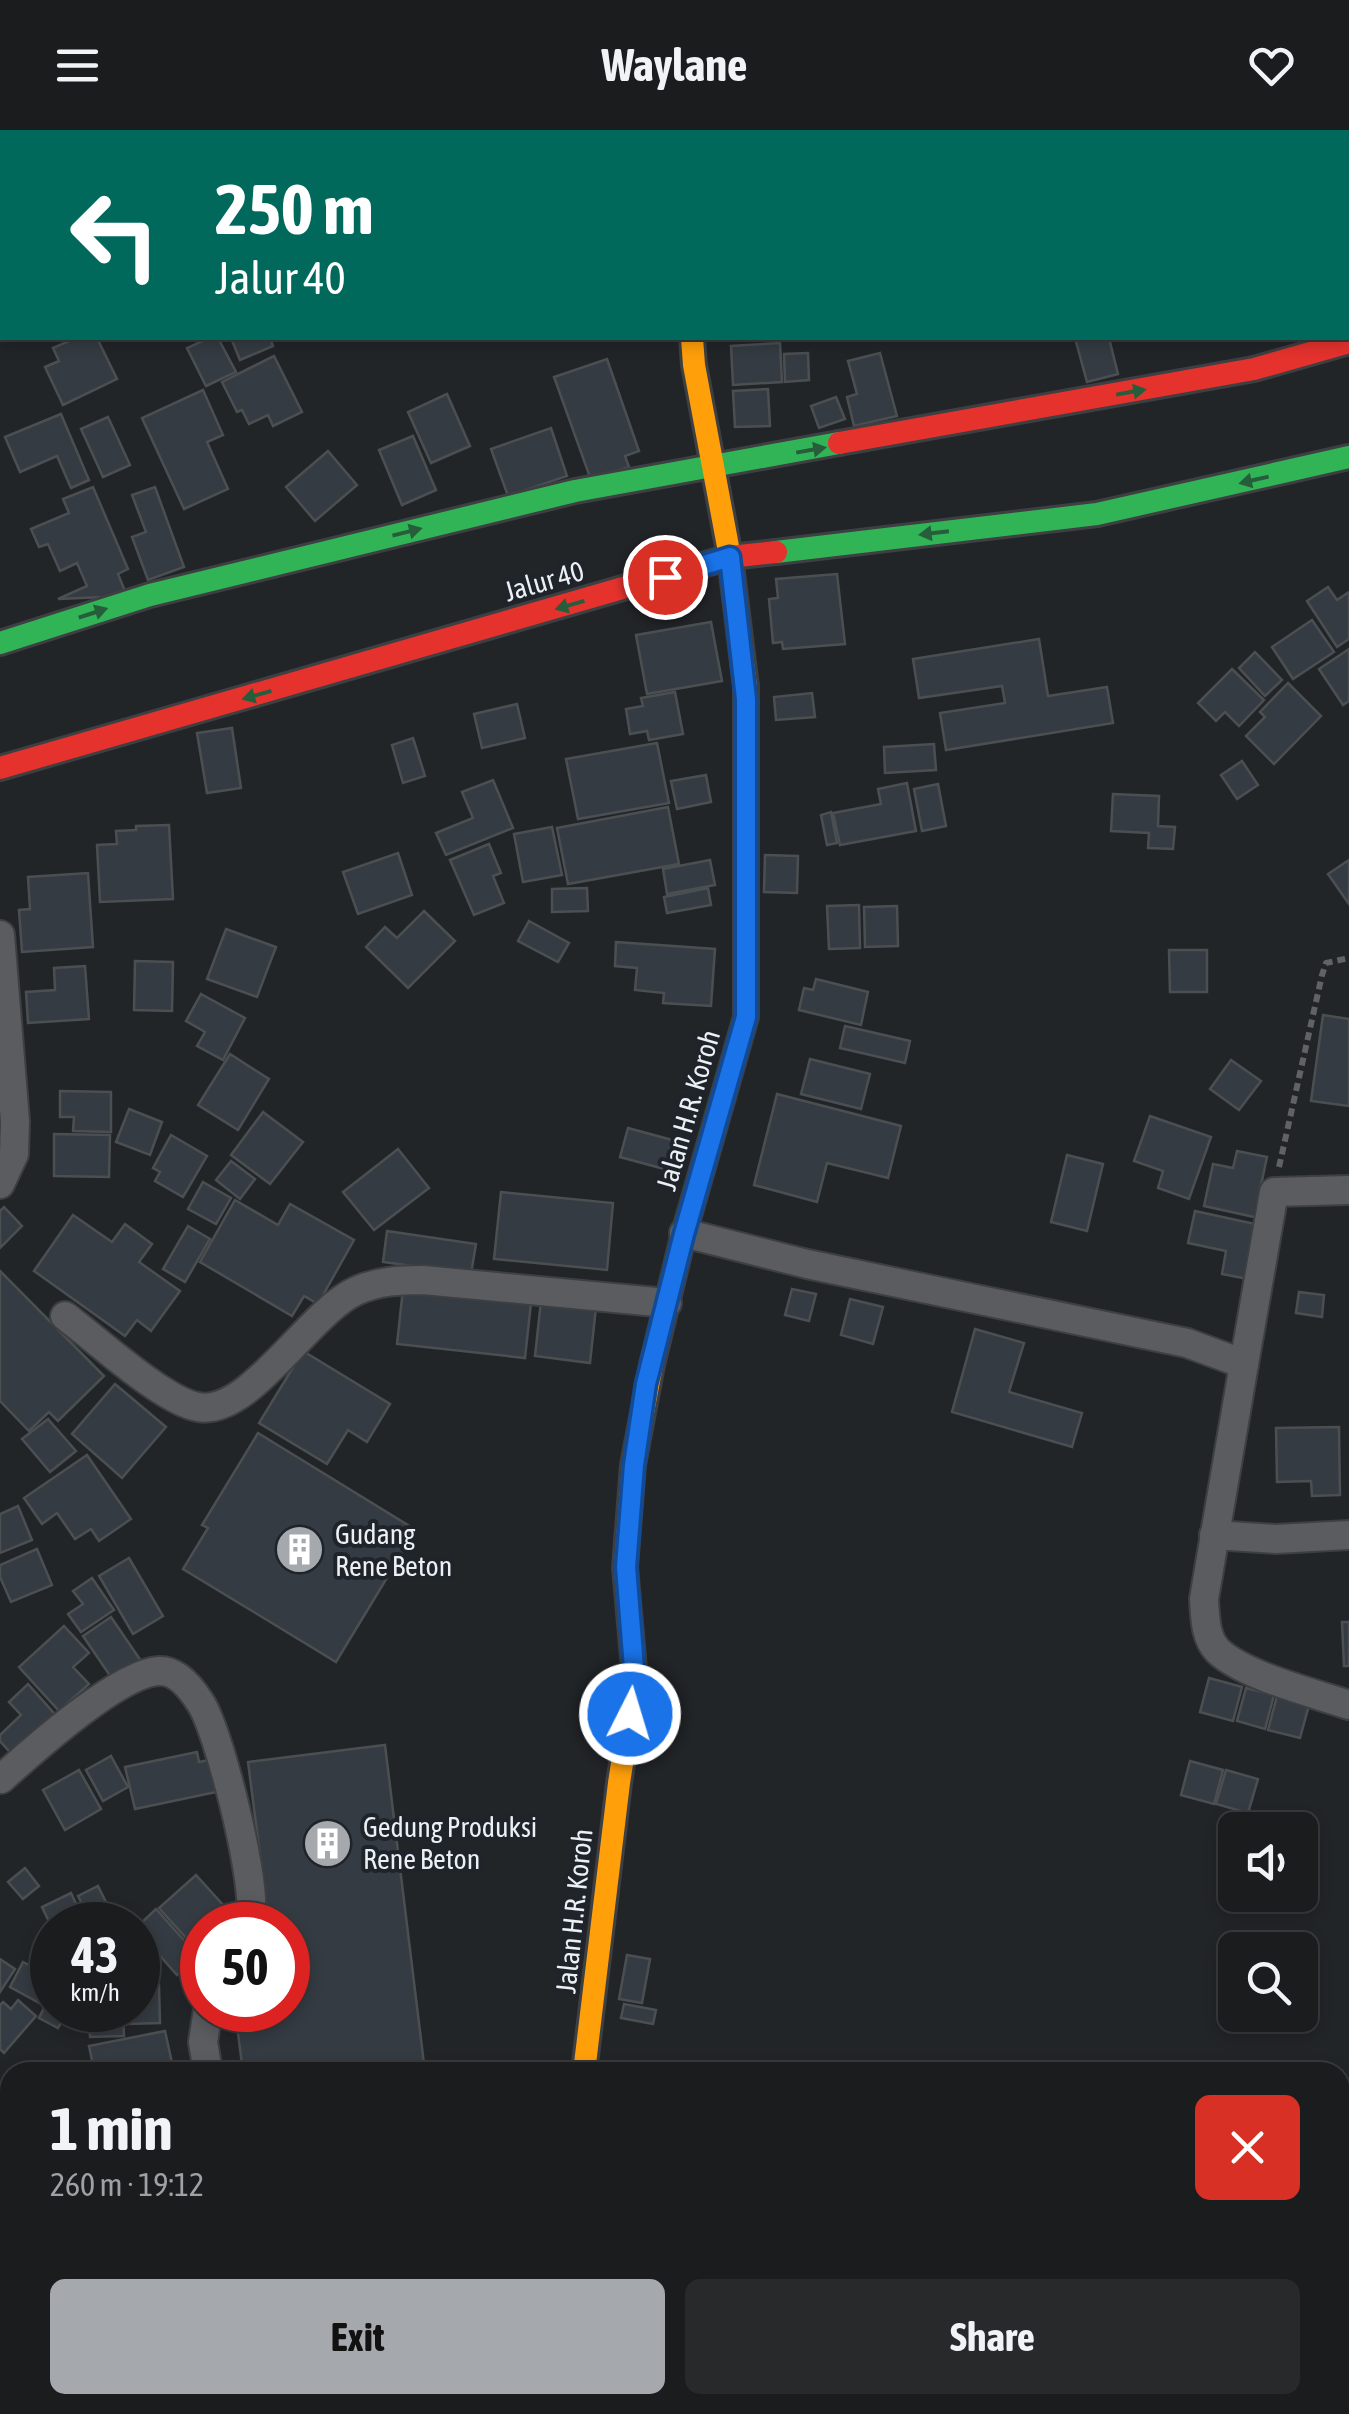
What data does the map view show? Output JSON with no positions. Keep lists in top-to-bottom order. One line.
{"streets":{"main road":["Jalur 40","Jalan H.R. Koroh"]},"crossings":[["Jalur 40","Jalan H.R. Koroh"]],"places":{"building":["Gudang Rene Beton","Gedung Produksi Rene Beton"]},"page":{"header":"Waylane","turn":["250 m","Jalur 40"],"speed":"43 km/h","limit":"50","heading":["1 min","260 m · 19:12"],"buttons":["Exit","Share"]}}
